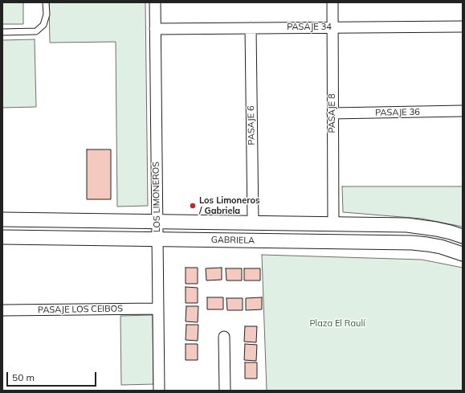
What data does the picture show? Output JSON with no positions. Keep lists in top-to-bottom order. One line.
{"streets":{"street":["PASAJE 34","PASAJE 36","PASAJE 8","PASAJE 6","LOS LIMONEROS","GABRIELA","PASAJE LOS CEIBOS"]},"crossings":[["PASAJE 34","PASAJE 8"],["PASAJE 34","PASAJE 6"],["PASAJE 34","LOS LIMONEROS"],["PASAJE 36","PASAJE 8"],["PASAJE 8","GABRIELA"],["PASAJE 6","GABRIELA"],["LOS LIMONEROS","GABRIELA"],["LOS LIMONEROS","PASAJE LOS CEIBOS"]],"parks":["Plaza El Raulí"],"places":["Los Limoneros / Gabriela"],"scale_bar":"50 m"}
